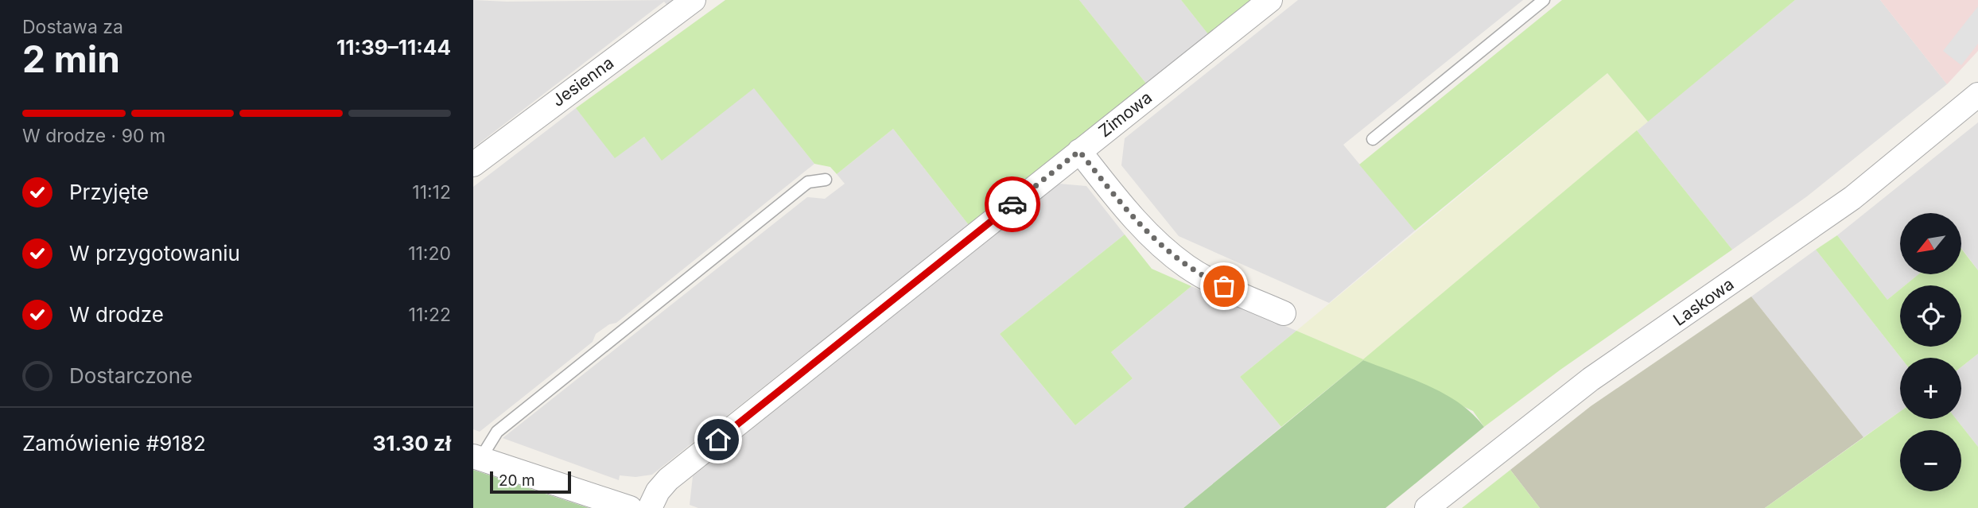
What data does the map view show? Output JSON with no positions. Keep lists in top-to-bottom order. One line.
{"streets":{"street":["Jesienna","Zimowa","Laskowa"]},"scale_bar":"20 m","north":"bottom left","page":{"heading":["2 min","Dostawa za","11:39–11:44"],"panel":["Zamówienie #9182","31.30 zł"],"bar":"W drodze · 90 m","list":[["Przyjęte","11:12"],["W przygotowaniu","11:20"],["W drodze","11:22"],"Dostarczone"],"map_buttons":["+","−"],"scale":"20 m"}}
